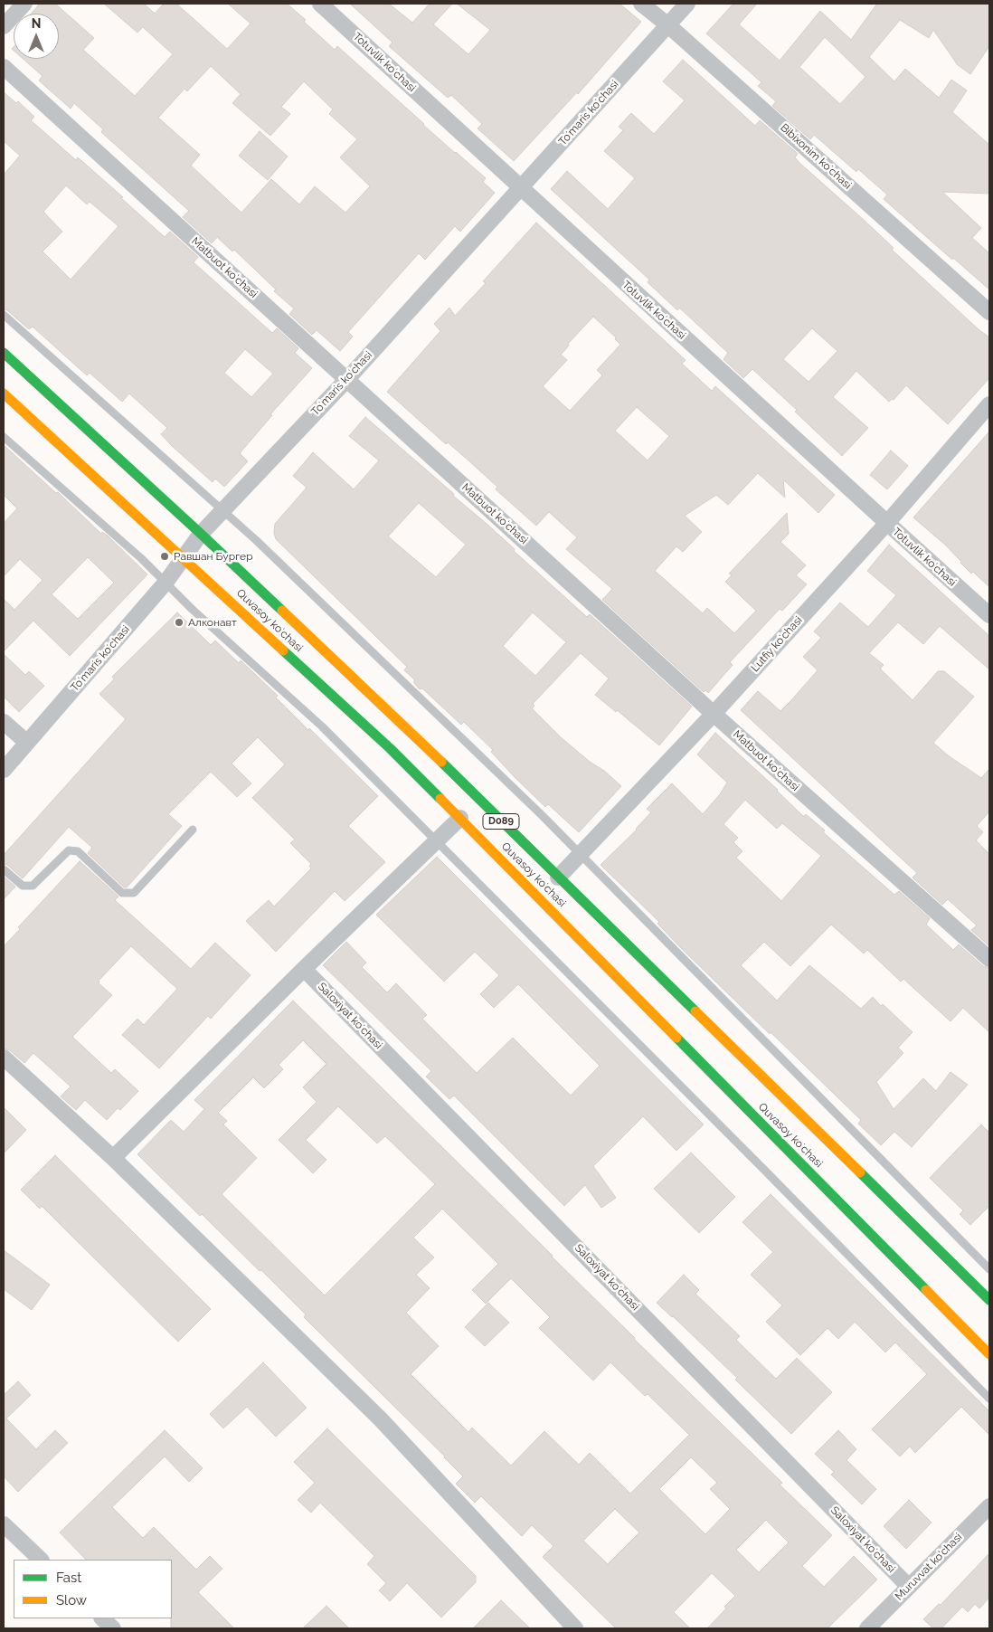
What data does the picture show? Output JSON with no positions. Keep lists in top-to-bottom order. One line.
{"streets":{"main road":["Quvasoy koʻchasi","D089"],"street":["Totuvlik koʻchasi","Toʻmaris koʻchasi","Bibixonim koʻchasi","Matbuot koʻchasi","Lutfiy koʻchasi","Saloxiyat koʻchasi","Muruvvat ko'chasi"]},"crossings":[["Totuvlik koʻchasi","Toʻmaris koʻchasi"],["Totuvlik koʻchasi","Lutfiy koʻchasi"],["Toʻmaris koʻchasi","Bibixonim koʻchasi"],["Toʻmaris koʻchasi","Matbuot koʻchasi"],["Toʻmaris koʻchasi","Quvasoy koʻchasi"],["Matbuot koʻchasi","Lutfiy koʻchasi"],["Quvasoy koʻchasi","Lutfiy koʻchasi"],["Saloxiyat koʻchasi","Muruvvat ko'chasi"]],"places":["Равшан Бургер","Алконавт"],"legend":["Fast","Slow"],"north":"top"}
